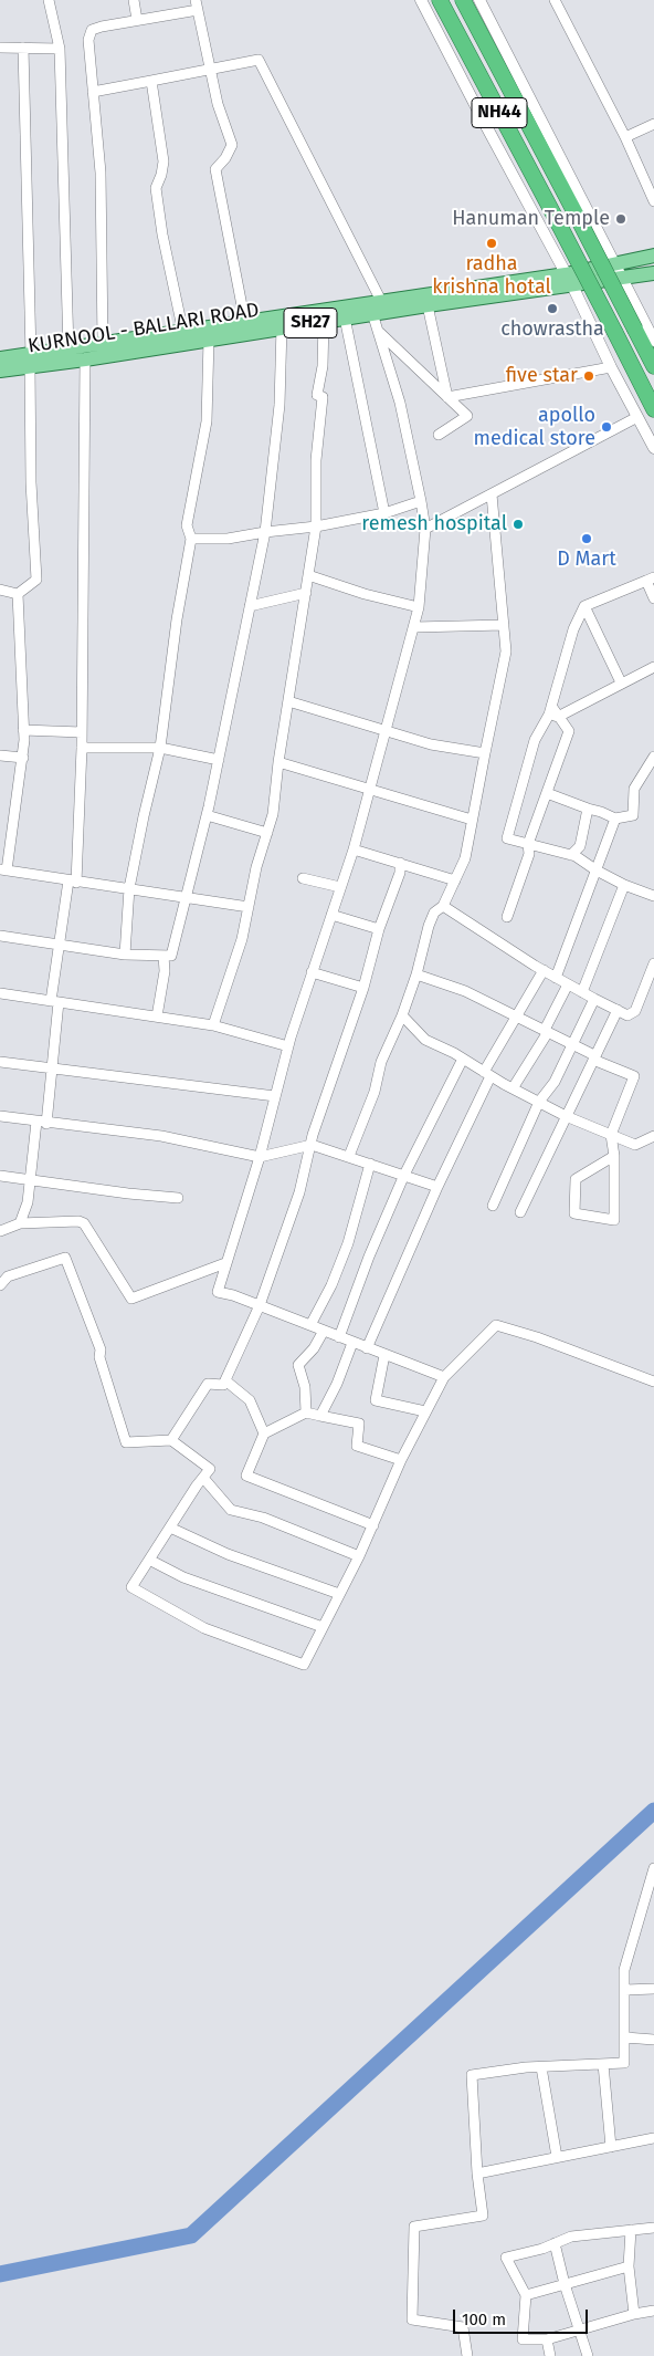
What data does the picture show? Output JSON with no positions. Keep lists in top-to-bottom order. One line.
{"streets":{"highway":["NH44"],"main road":["SH27","KURNOOL - BALLARI ROAD"]},"crossings":[["SH27","KURNOOL - BALLARI ROAD"]],"places":["Hanuman Temple","radha krishna hotal","chowrastha","five star","apollo medical store","remesh hospital","D Mart"],"scale_bar":"100 m"}
